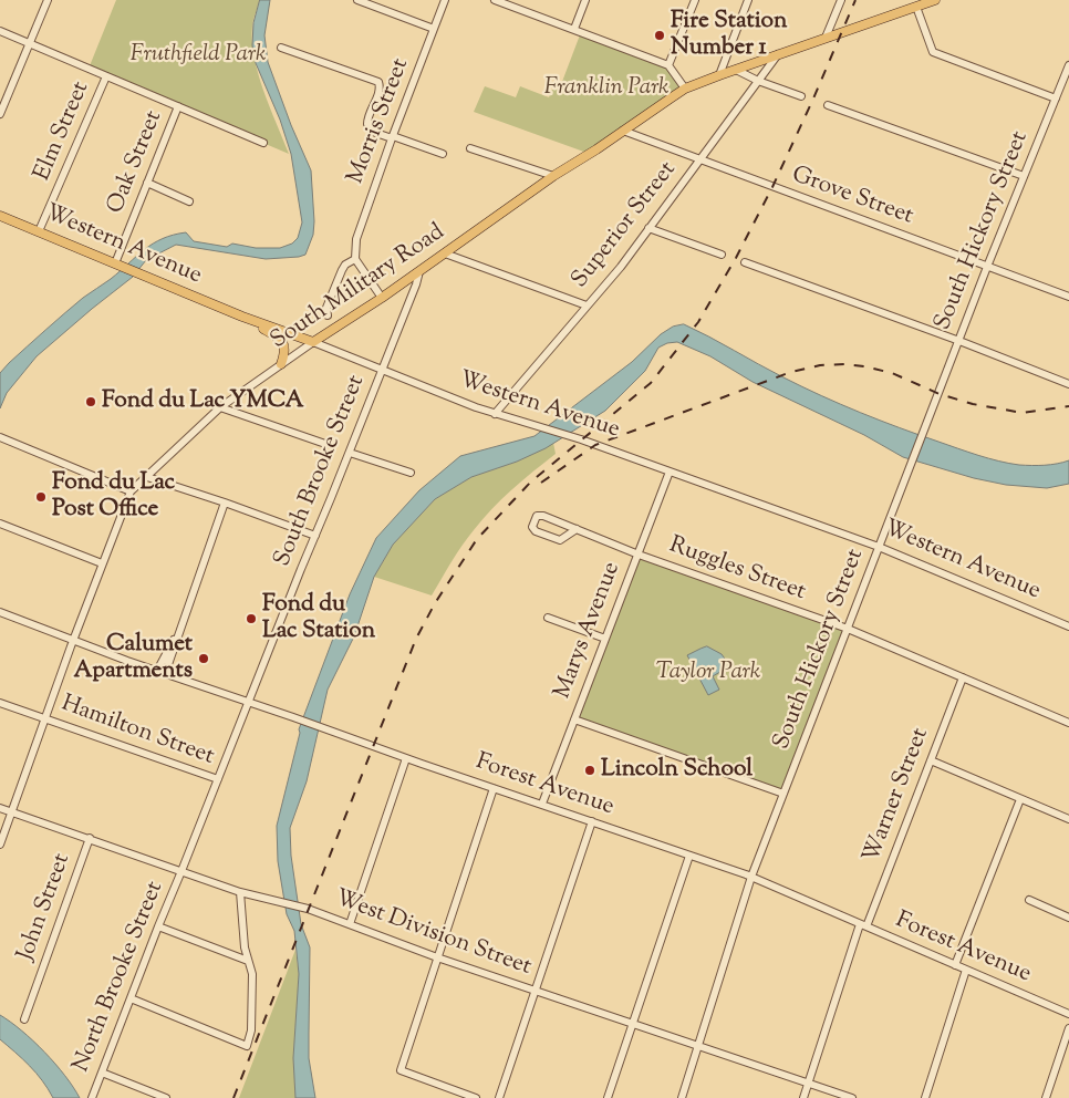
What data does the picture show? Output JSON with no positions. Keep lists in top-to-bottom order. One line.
{"streets":{"main road":["Western Avenue","South Military Road"],"street":["Morris Street","Elm Street","Oak Street","Grove Street","Superior Street","South Hickory Street","South Brooke Street","Ruggles Street","Marys Avenue","Hamilton Street","Forest Avenue","Warner Street","John Street","West Division Street","North Brooke Street"]},"crossings":[["Elm Street","Western Avenue"],["Oak Street","Western Avenue"],["Grove Street","Superior Street"],["Grove Street","South Hickory Street"],["Grove Street","South Military Road"],["Superior Street","Western Avenue"],["Superior Street","South Military Road"],["South Hickory Street","Western Avenue"],["South Hickory Street","Ruggles Street"],["South Hickory Street","Forest Avenue"],["South Hickory Street","West Division Street"],["Western Avenue","South Military Road"],["Western Avenue","South Brooke Street"],["Western Avenue","Marys Avenue"],["South Military Road","South Brooke Street"],["South Military Road","Hamilton Street"],["South Military Road","Forest Avenue"],["South Military Road","West Division Street"],["South Brooke Street","Hamilton Street"],["South Brooke Street","Forest Avenue"],["South Brooke Street","West Division Street"],["South Brooke Street","North Brooke Street"],["Ruggles Street","Marys Avenue"],["Ruggles Street","Warner Street"],["Marys Avenue","Forest Avenue"],["Forest Avenue","Warner Street"],["Warner Street","West Division Street"],["John Street","West Division Street"],["West Division Street","North Brooke Street"]],"parks":["Fruthfield Park","Franklin Park","Taylor Park"],"places":["Fire Station Number 1","Fond du Lac YMCA","Fond du Lac Post Office","Fond du Lac Station","Calumet Apartments","Lincoln School"]}
